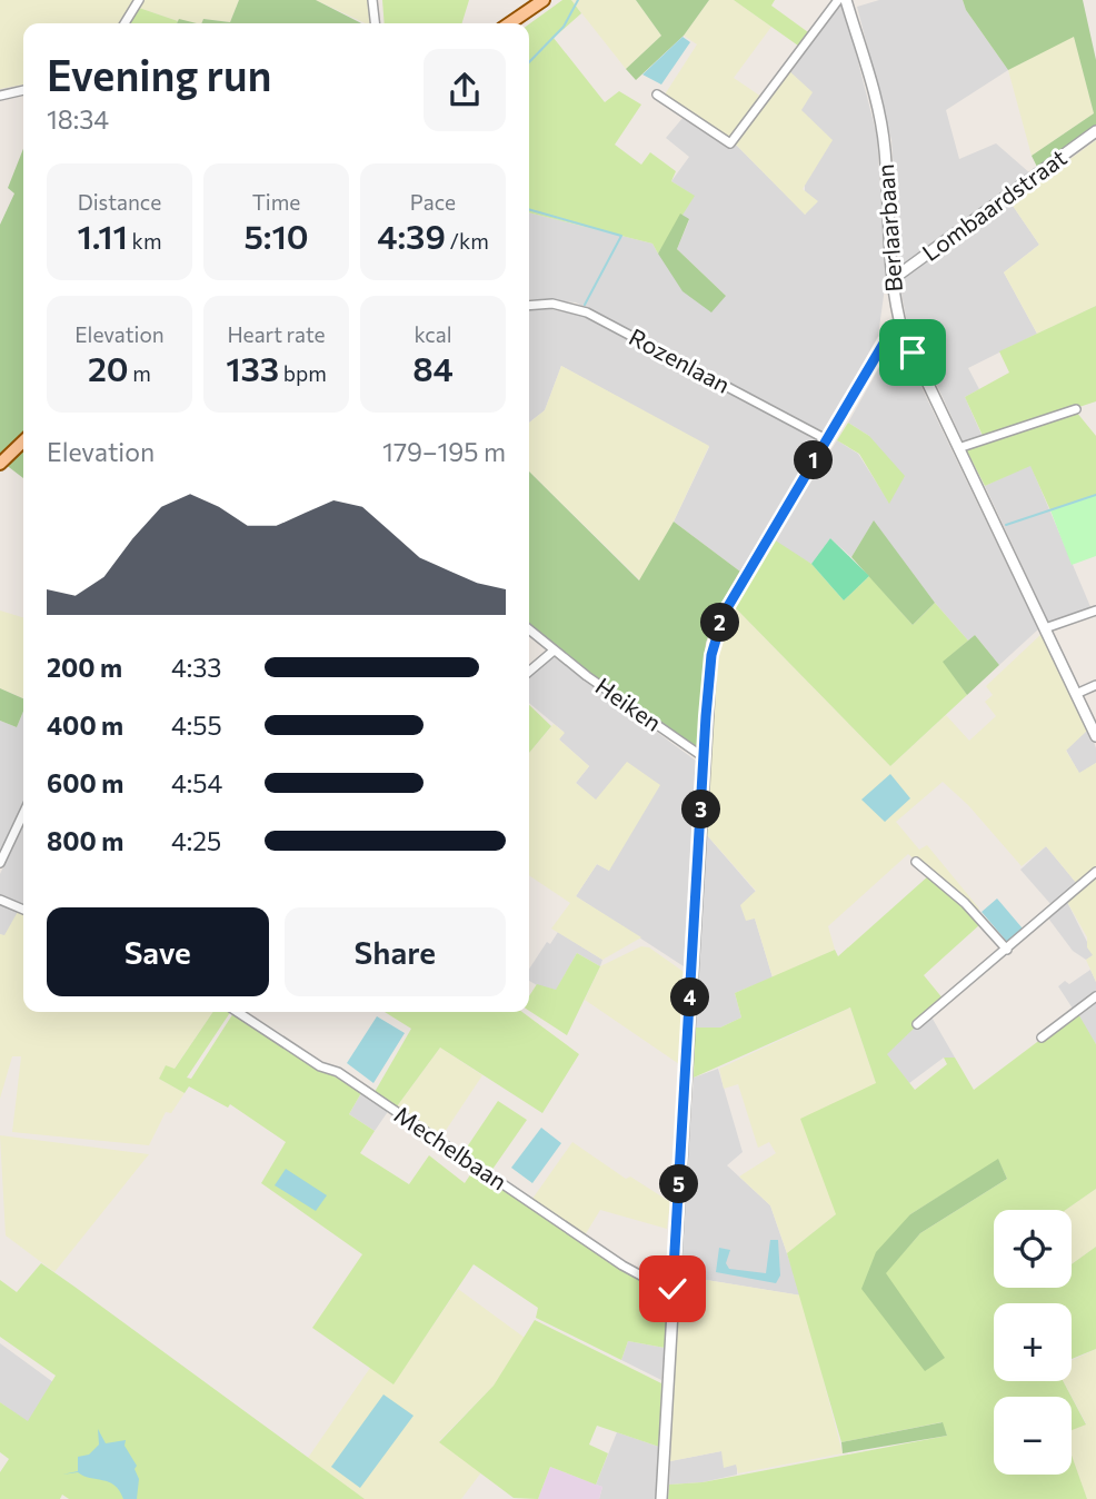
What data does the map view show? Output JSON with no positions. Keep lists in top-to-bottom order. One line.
{"streets":{"street":["Lombaardstraat","Berlaarbaan","Rozenlaan","Heiken","Mechelbaan"]},"crossings":[["Lombaardstraat","Berlaarbaan"]],"page":{"heading":["Evening run","18:34"],"stats":[["Distance","1.11 km"],["Time","5:10"],["Pace","4:39 /km"],["Elevation","20 m"],["Heart rate","133 bpm"],["kcal","84"]],"chart":["Elevation","179–195 m"],"pins":["1","2","3","4","5"],"list":[{"name":"200 m","note":"4:33"},{"name":"400 m","note":"4:55"},{"name":"600 m","note":"4:54"},{"name":"800 m","note":"4:25"}],"buttons":["Save","Share"],"map_buttons":["+","−"]}}
